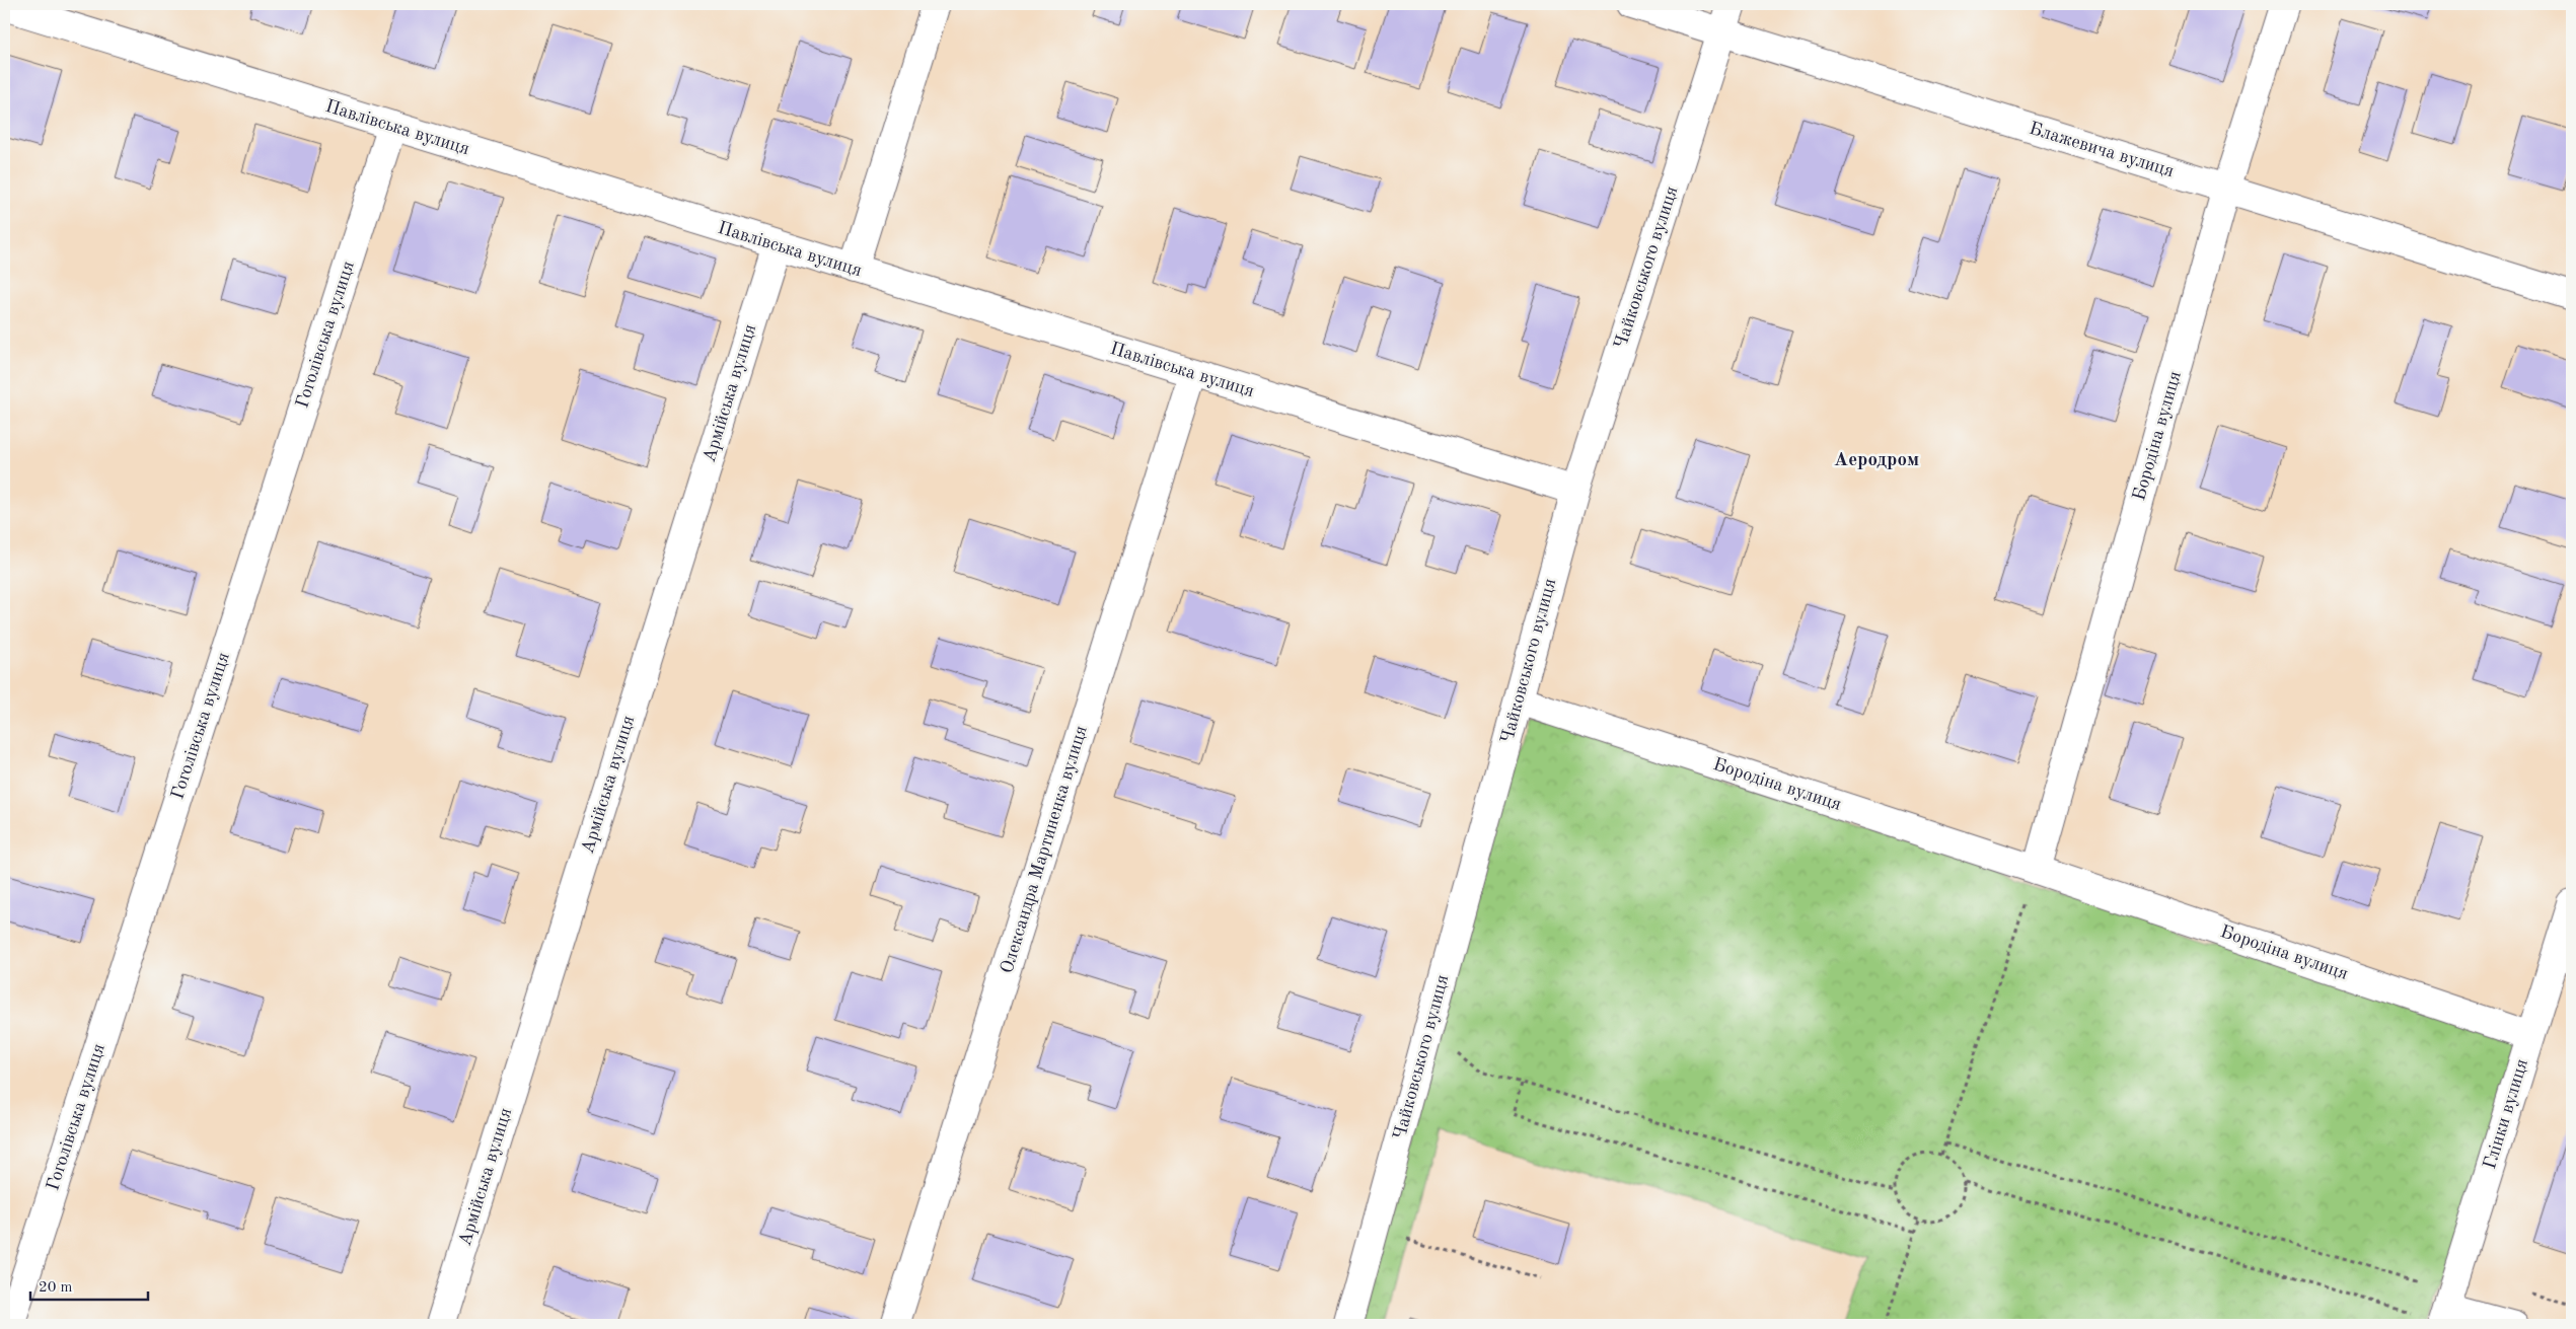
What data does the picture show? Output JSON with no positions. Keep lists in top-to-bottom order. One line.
{"streets":{"street":["Павлівська вулиця","Блажевича вулиця","Чайковського вулиця","Гоголівська вулиця","Армійська вулиця","Бородіна вулиця","Олександра Мартиненка вулиця","Глінки вулиця"]},"crossings":[["Павлівська вулиця","Чайковського вулиця"],["Павлівська вулиця","Гоголівська вулиця"],["Павлівська вулиця","Армійська вулиця"],["Павлівська вулиця","Олександра Мартиненка вулиця"],["Блажевича вулиця","Чайковського вулиця"],["Блажевича вулиця","Бородіна вулиця"],["Чайковського вулиця","Бородіна вулиця"],["Бородіна вулиця","Глінки вулиця"]],"districts":["Аеродром"],"scale_bar":"20 m"}
